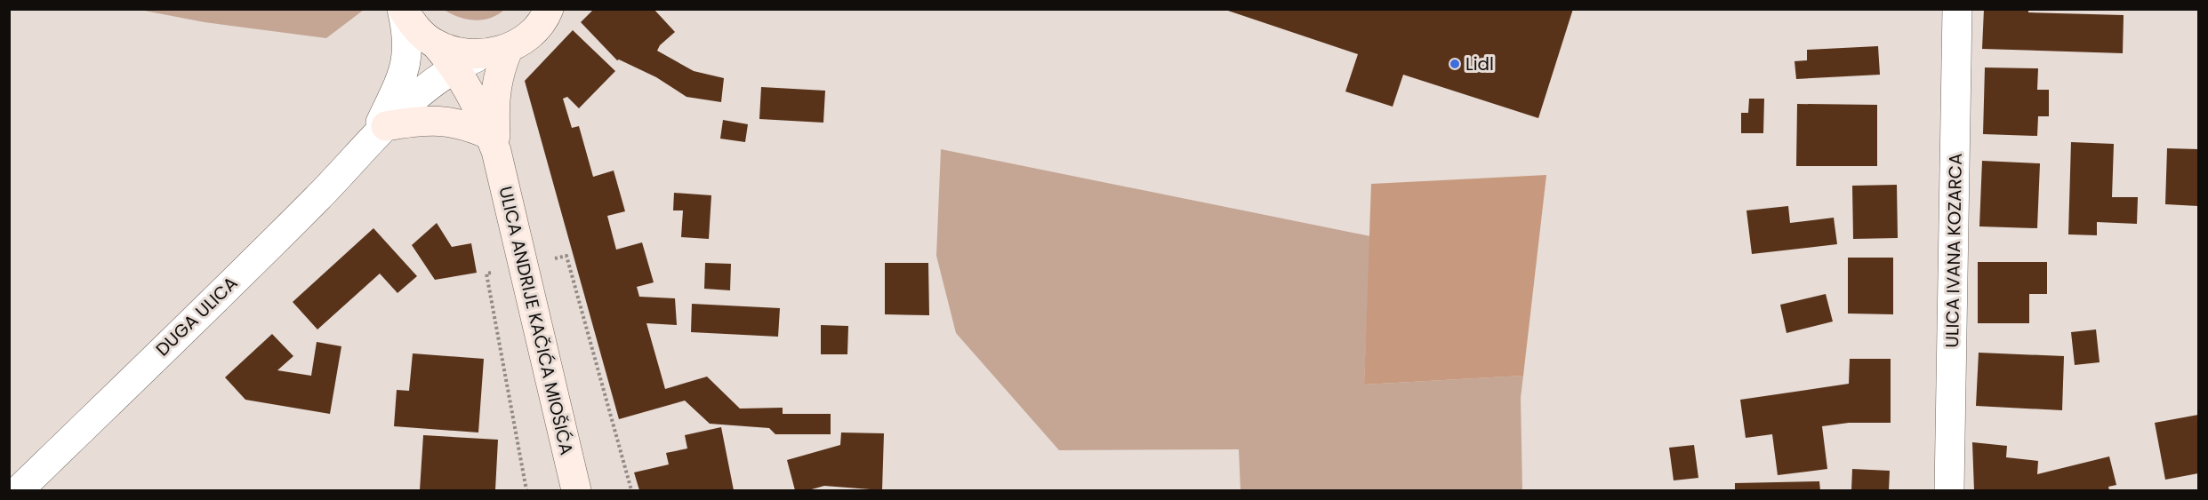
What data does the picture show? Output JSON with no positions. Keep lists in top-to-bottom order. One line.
{"streets":{"main road":["DUGA ULICA","ULICA ANDRIJE KAČIĆA MIOŠIĆA"],"street":["ULICA IVANA KOZARCA"]},"crossings":[["DUGA ULICA","ULICA ANDRIJE KAČIĆA MIOŠIĆA"]],"places":["Lidl"]}
